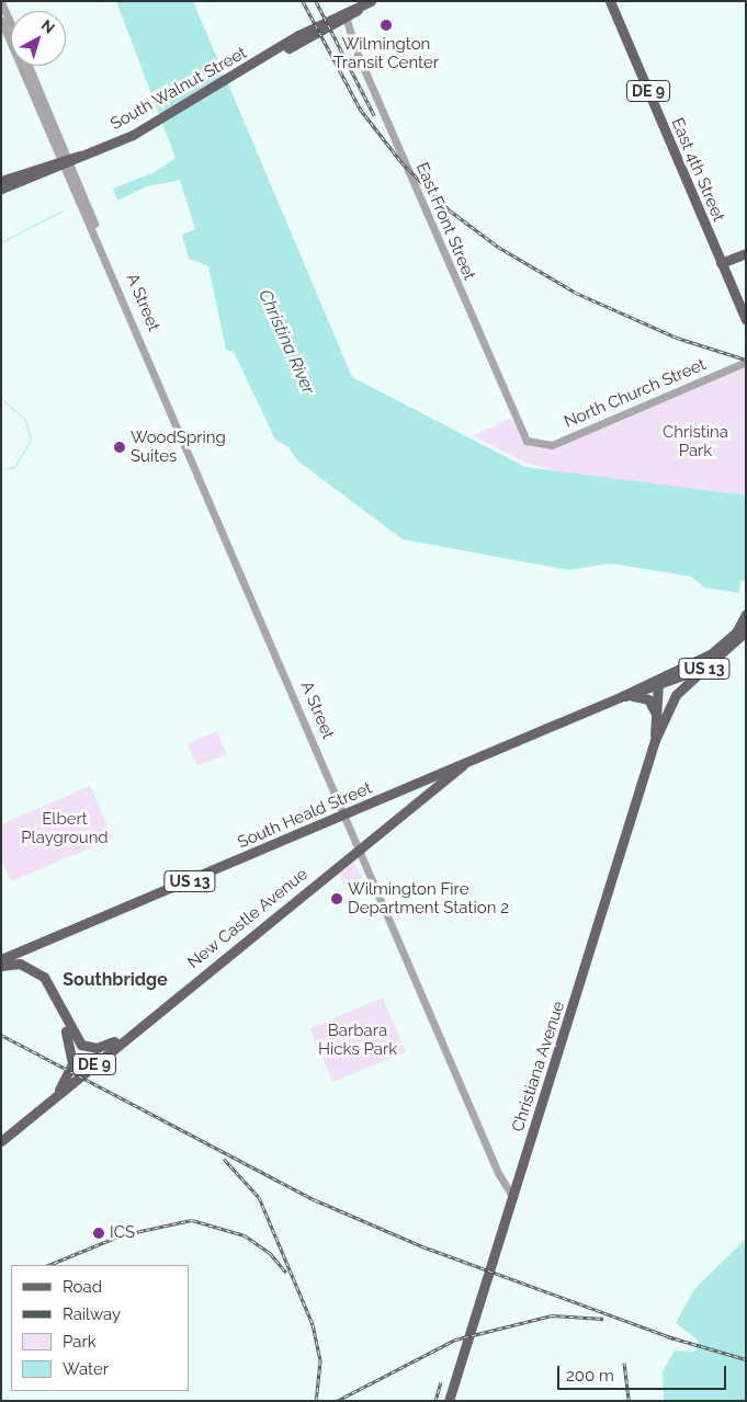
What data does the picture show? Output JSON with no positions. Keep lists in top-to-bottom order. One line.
{"streets":{"main road":["South Walnut Street","DE 9","East 4th Street","US 13","South Heald Street","New Castle Avenue","Christiana Avenue"],"street":["East Front Street","A Street","North Church Street"]},"crossings":[["South Walnut Street","East Front Street"],["South Walnut Street","A Street"],["East Front Street","North Church Street"],["A Street","South Heald Street"],["A Street","New Castle Avenue"],["A Street","Christiana Avenue"],["US 13","New Castle Avenue"],["South Heald Street","New Castle Avenue"],["South Heald Street","Christiana Avenue"]],"districts":["Southbridge"],"water":["Christina River"],"parks":["Christina Park","Elbert Playground","Barbara Hicks Park"],"places":["Wilmington Transit Center","WoodSpring Suites","Wilmington Fire Department Station 2","ICS"],"legend":["Road","Railway","Park","Water"],"scale_bar":"200 m","north":"top right"}
